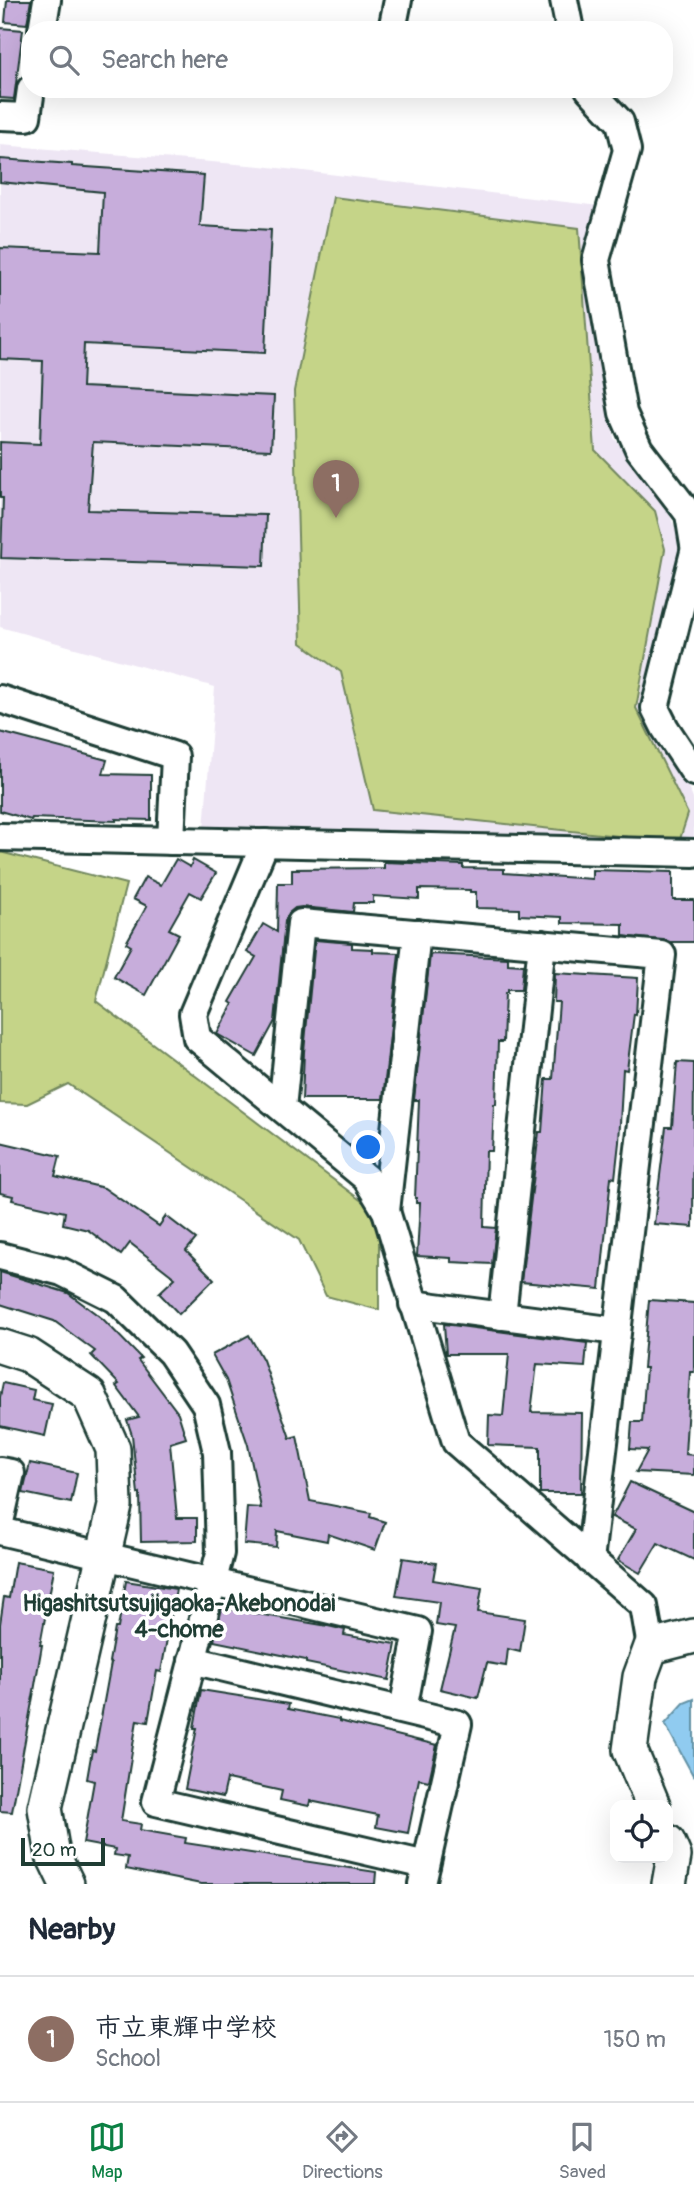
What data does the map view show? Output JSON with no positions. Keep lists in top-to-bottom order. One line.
{"districts":["Higashitsutsujigaoka-Akebonodai 4-chome"],"scale_bar":"20 m","page":{"search":"Search here","pins":"1","scale":"20 m","heading":"Nearby","list":[{"mark":"1","name":"市立東輝中学校","note":"School","value":"150 m"}],"nav":["Map","Directions","Saved"]}}
